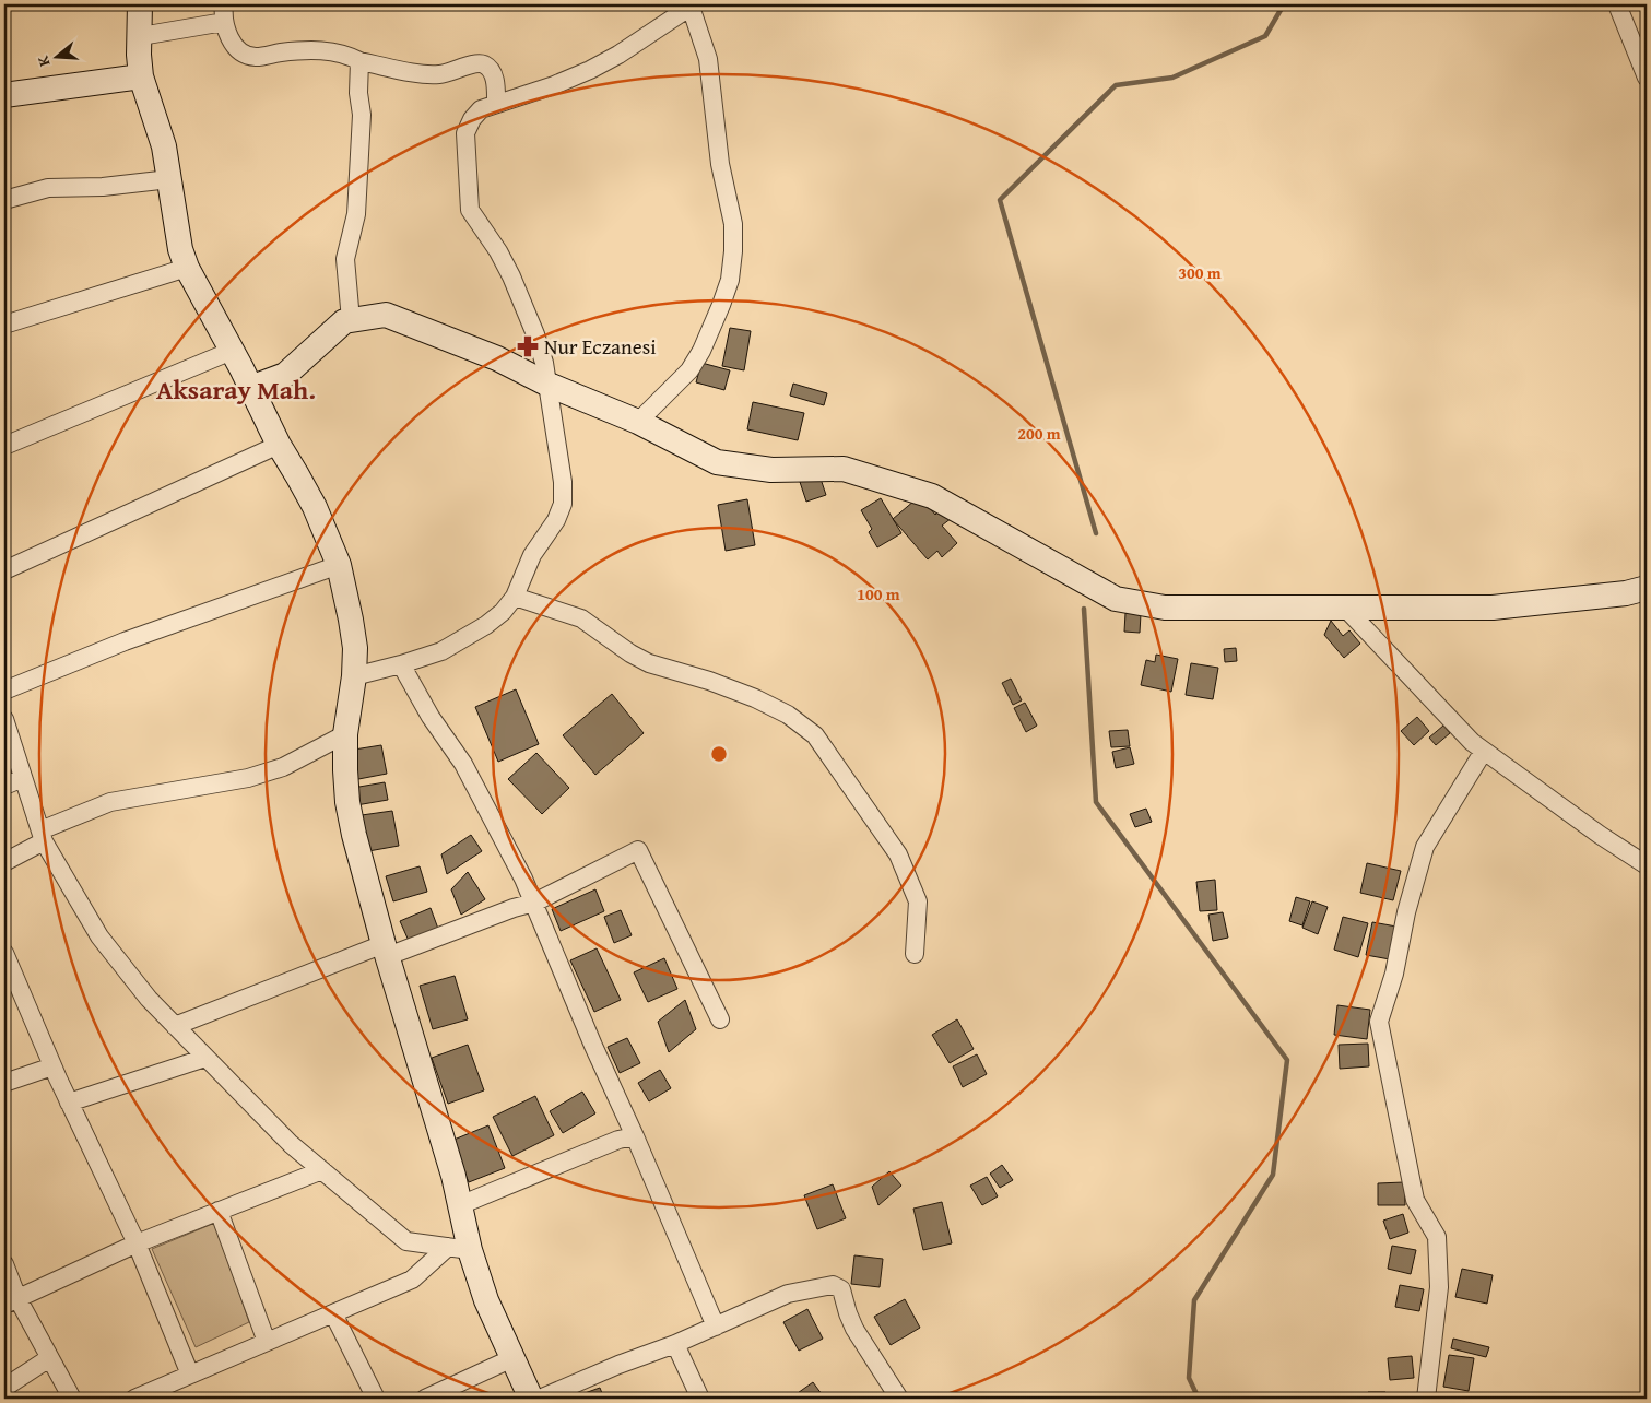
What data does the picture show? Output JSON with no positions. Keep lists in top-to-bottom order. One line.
{"districts":["Aksaray Mah."],"places":{"pharmacy":["Nur Eczanesi"]},"north":"left","rings":["300 m","200 m","100 m"]}
